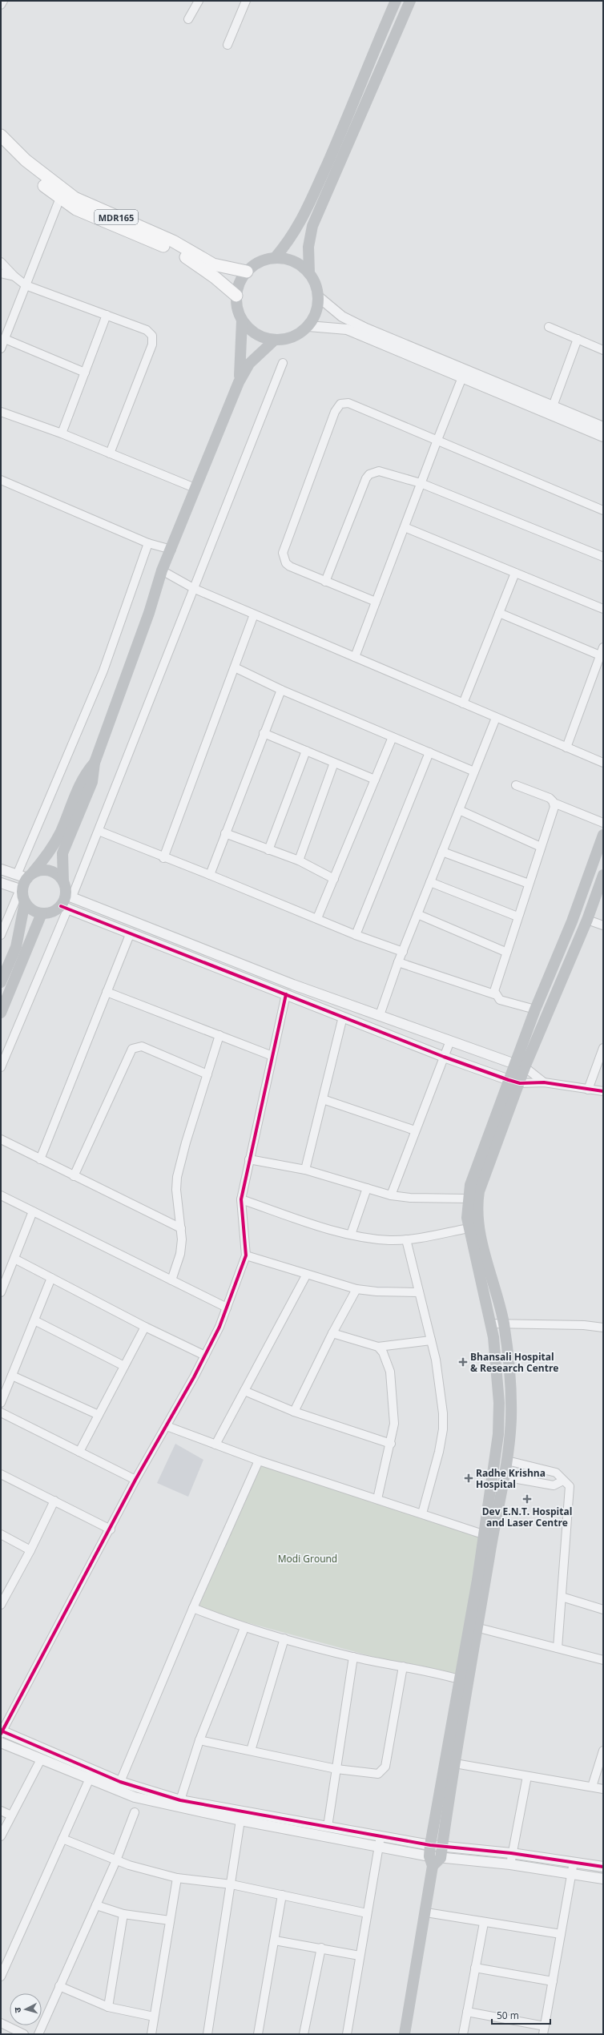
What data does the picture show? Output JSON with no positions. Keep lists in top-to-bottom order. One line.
{"streets":{"main road":["MDR165"]},"parks":["Modi Ground"],"places":{"health":["Bhansali Hospital & Research Centre","Radhe Krishna Hospital","Dev E.N.T. Hospital and Laser Centre"]},"scale_bar":"50 m","north":"left"}
